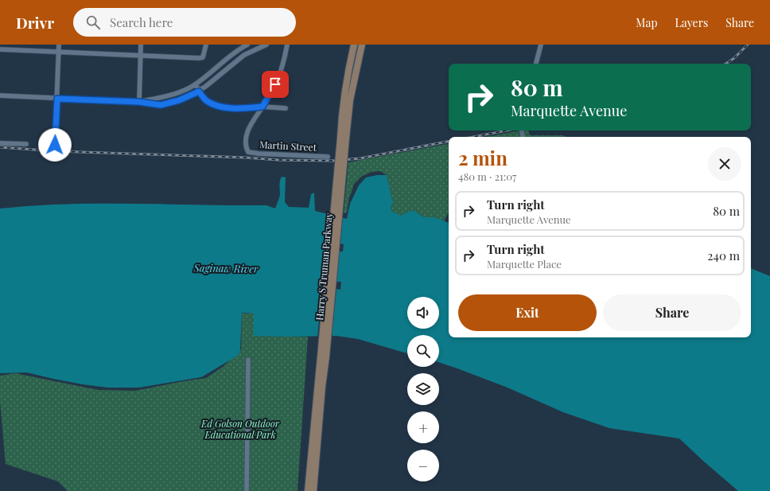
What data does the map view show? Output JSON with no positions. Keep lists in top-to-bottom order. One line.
{"streets":{"main road":["Harry S Truman Parkway"],"street":["Martin Street"]},"water":["Saginaw River"],"parks":["Ed Golson Outdoor Educational Park"],"page":{"header":"Drivr","search":"Search here","nav":["Map","Layers","Share"],"turn":["80 m","Marquette Avenue"],"heading":["2 min","480 m · 21:07"],"list":[{"name":"Turn right","note":"Marquette Avenue","value":"80 m"},{"name":"Turn right","note":"Marquette Place","value":"240 m"}],"buttons":["Exit","Share"],"map_buttons":["+","−"]}}
